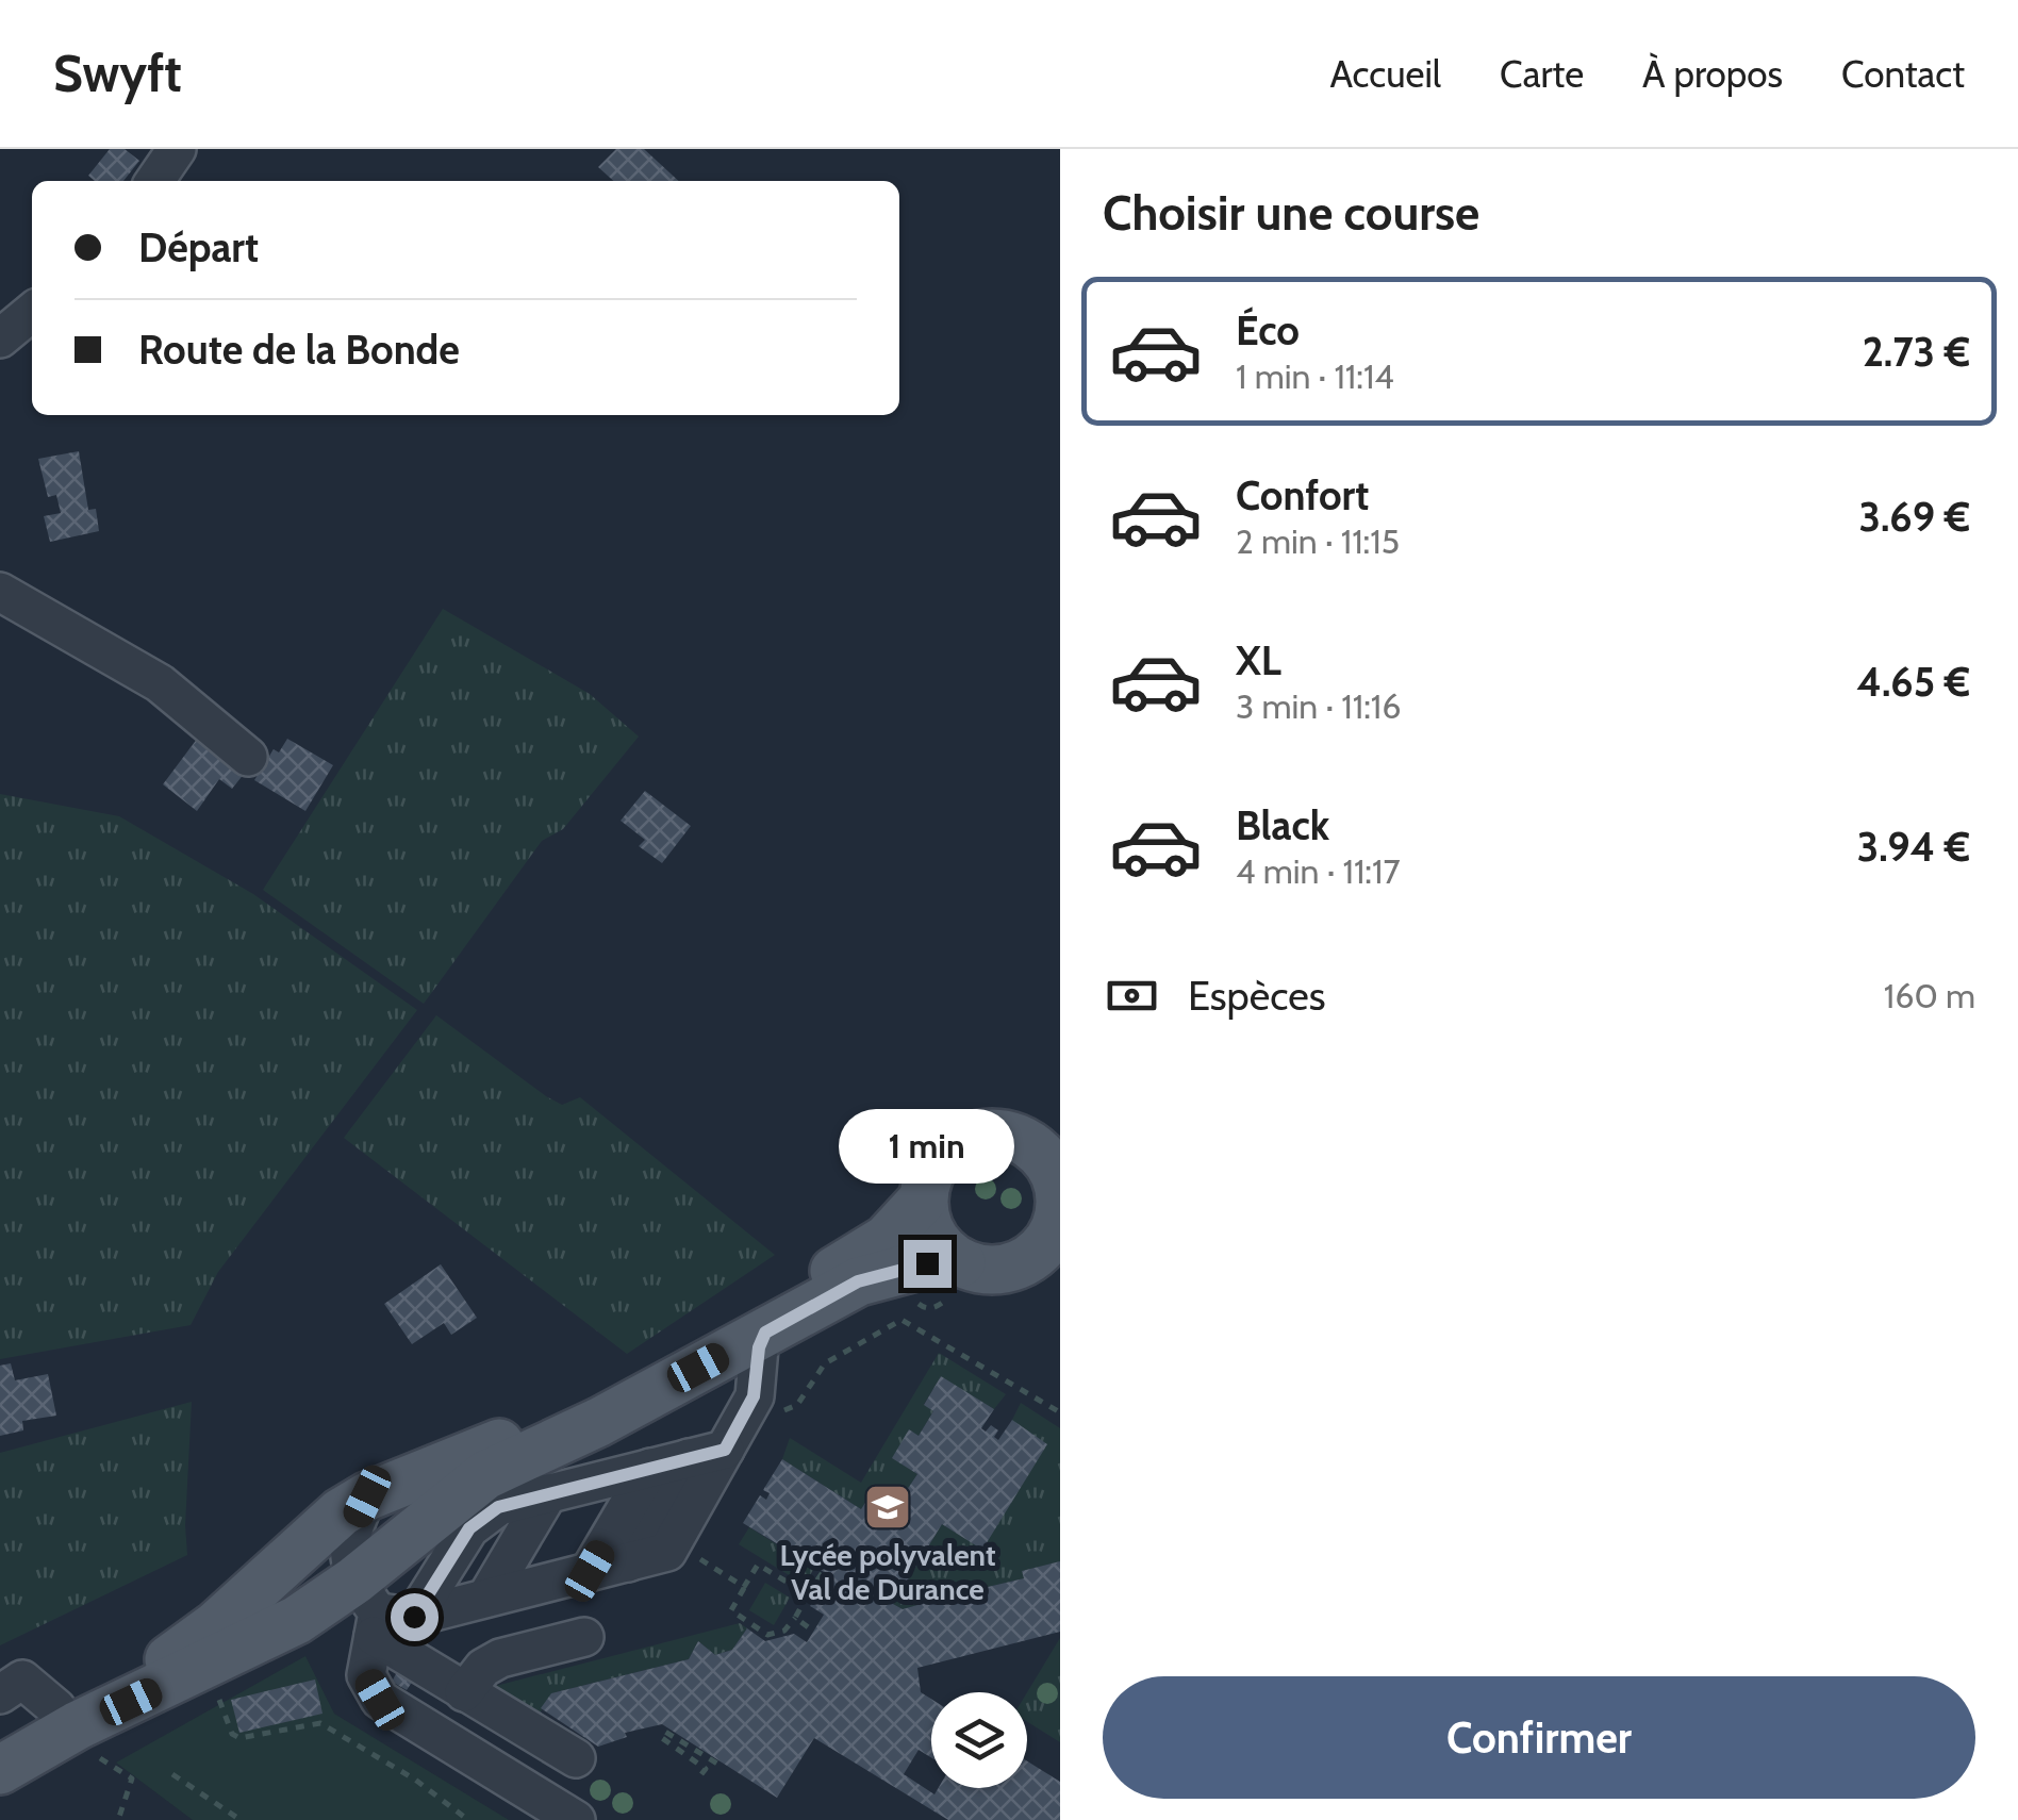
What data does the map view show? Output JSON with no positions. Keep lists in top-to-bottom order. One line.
{"places":{"school or university":["Lycée polyvalent Val de Durance"]},"page":{"header":"Swyft","nav":["Accueil","Carte","À propos","Contact"],"heading":"Choisir une course","banner":["Départ","Route de la Bonde"],"list":[{"name":"Éco","note":"1 min · 11:14","value":"2.73 €"},{"name":"Confort","note":"2 min · 11:15","value":"3.69 €"},{"name":"XL","note":"3 min · 11:16","value":"4.65 €"},{"name":"Black","note":"4 min · 11:17","value":"3.94 €"}],"pay":["Espèces","160 m"],"bubble":"1 min","buttons":"Confirmer"}}
